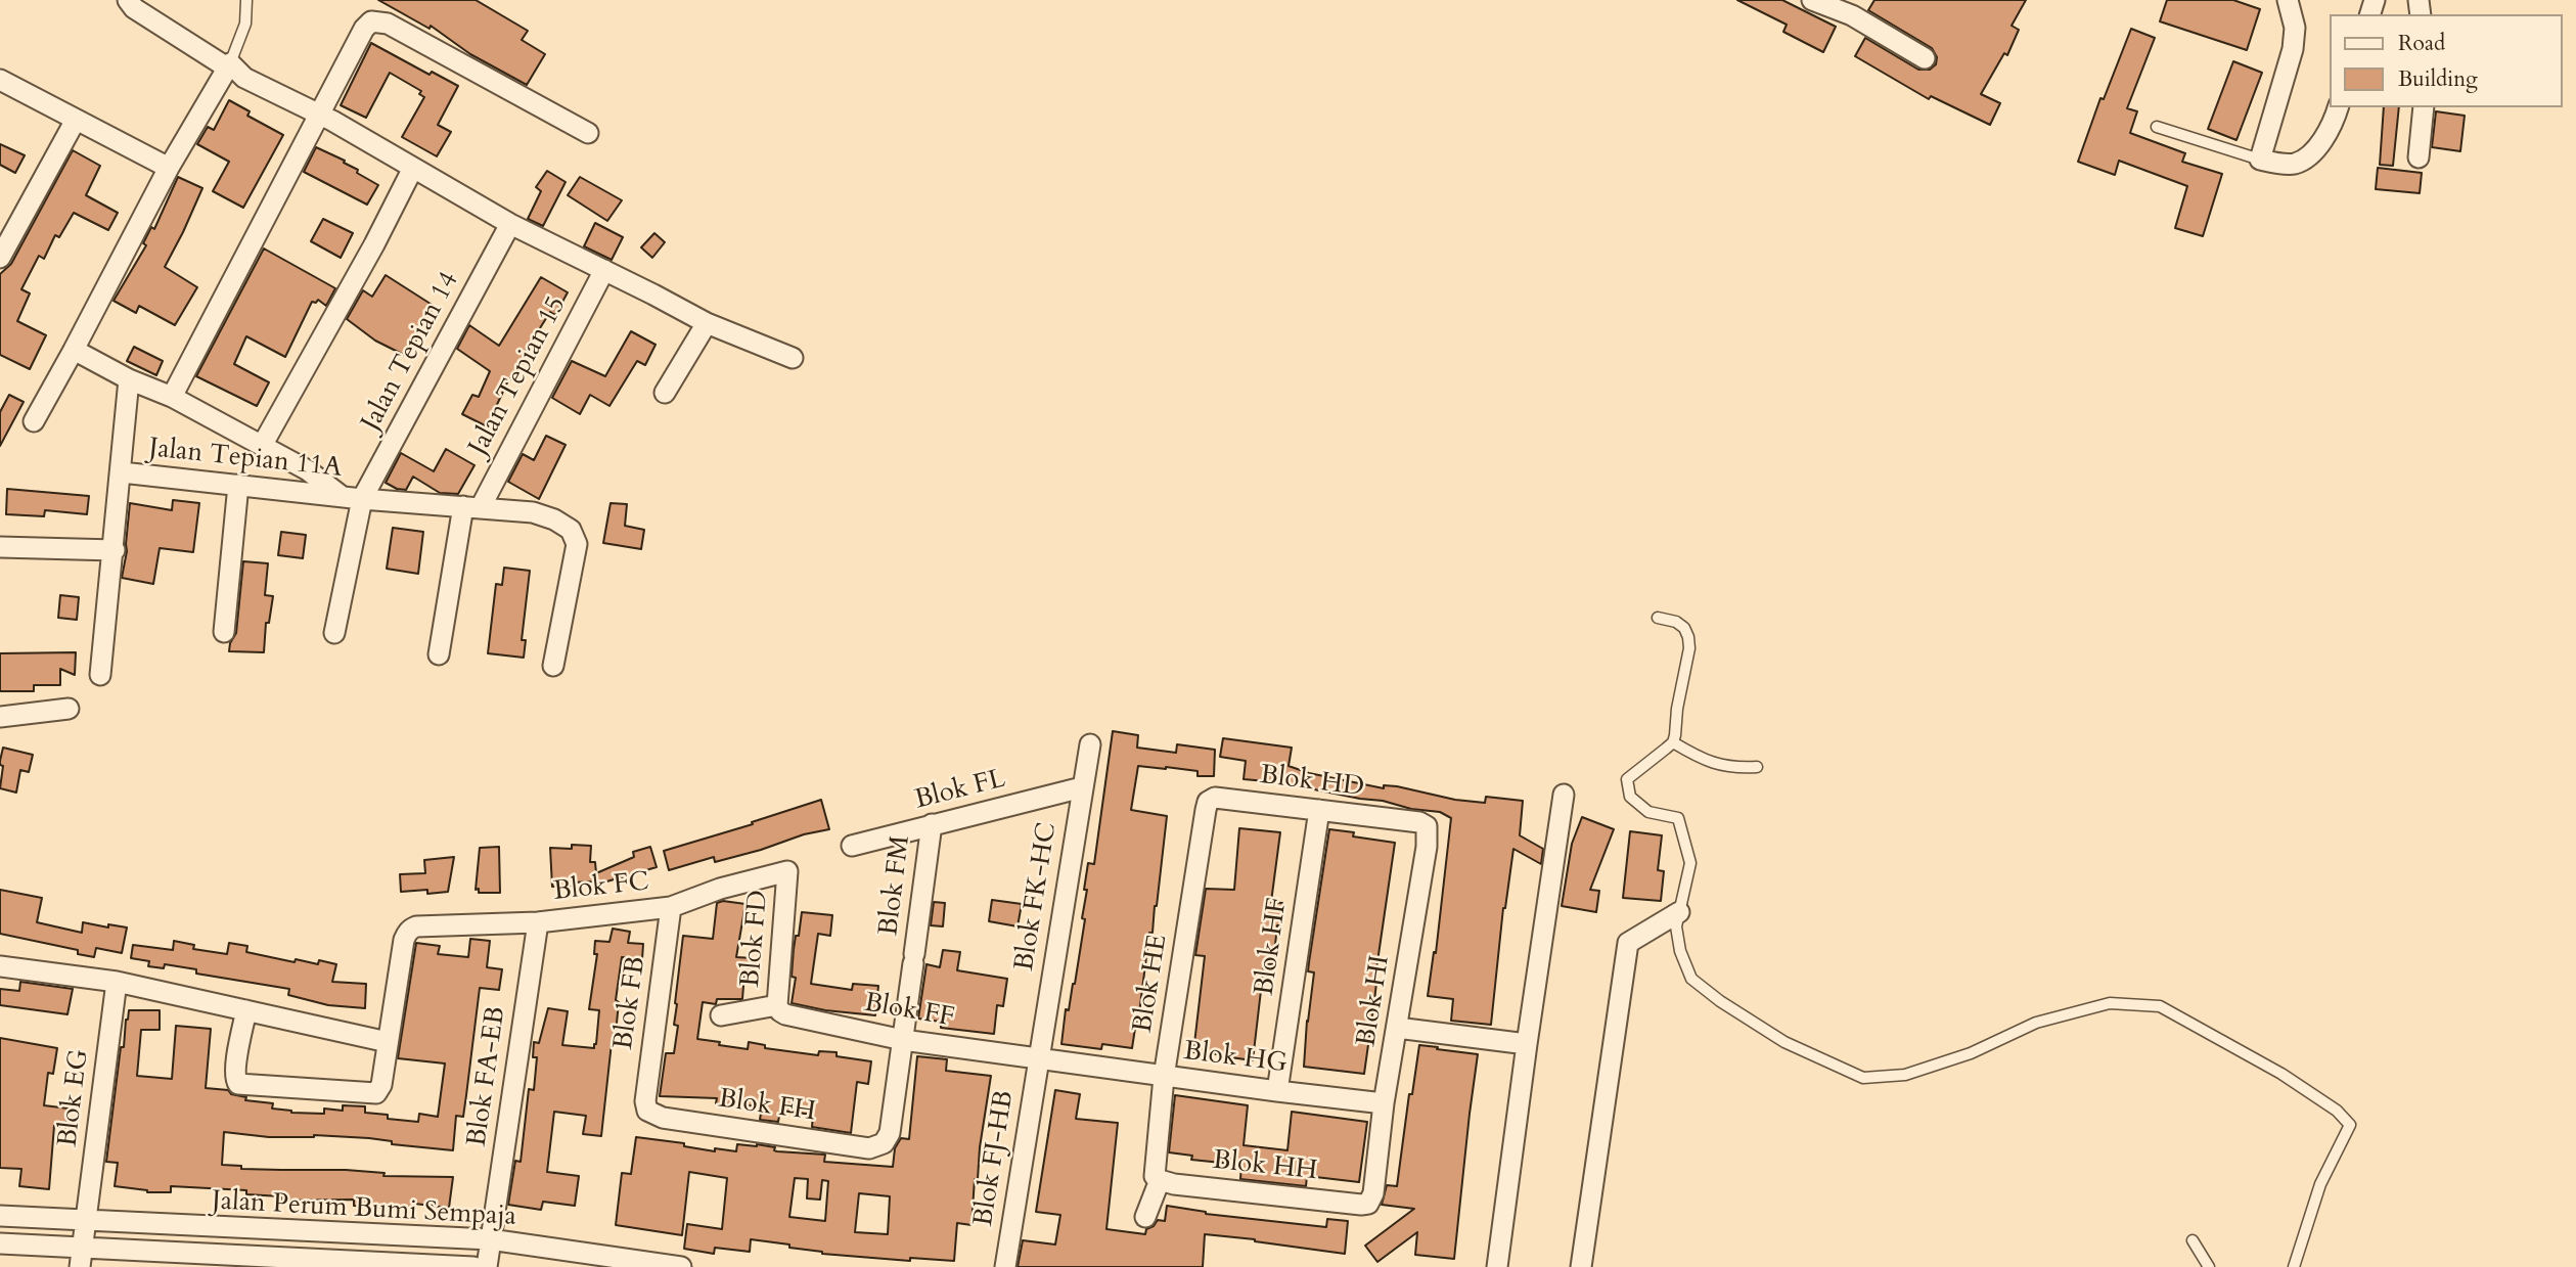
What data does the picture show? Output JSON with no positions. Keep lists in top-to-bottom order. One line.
{"streets":{"street":["Jalan Tepian 14","Jalan Tepian 15","Jalan Tepian 11A","Blok HD","Blok FL","Blok FM","Blok FC","Blok FK-HC","Blok FD","Blok HF","Blok HE","Blok HI","Blok FB","Blok FF","Blok HG","Blok FA-EB","Blok EG","Blok FH","Blok FJ-HB","Blok HH","Jalan Perum Bumi Sempaja"]},"crossings":[["Jalan Tepian 14","Jalan Tepian 11A"],["Jalan Tepian 15","Jalan Tepian 11A"],["Blok HD","Blok HF"],["Blok HD","Blok HE"],["Blok HD","Blok HI"],["Blok FL","Blok FM"],["Blok FL","Blok FK-HC"],["Blok FM","Blok FF"],["Blok FM","Blok FH"],["Blok FC","Blok FD"],["Blok FC","Blok FB"],["Blok FC","Blok FA-EB"],["Blok FK-HC","Blok FF"],["Blok FK-HC","Blok HG"],["Blok FK-HC","Blok FJ-HB"],["Blok FD","Blok FB"],["Blok FD","Blok FF"],["Blok HF","Blok HG"],["Blok HE","Blok HG"],["Blok HE","Blok HH"],["Blok HI","Blok HG"],["Blok HI","Blok HH"],["Blok FB","Blok FH"],["Blok FF","Blok HG"],["Blok FF","Blok FJ-HB"],["Blok HG","Blok FJ-HB"],["Blok FA-EB","Jalan Perum Bumi Sempaja"],["Blok EG","Jalan Perum Bumi Sempaja"]],"legend":["Road","Building"]}
